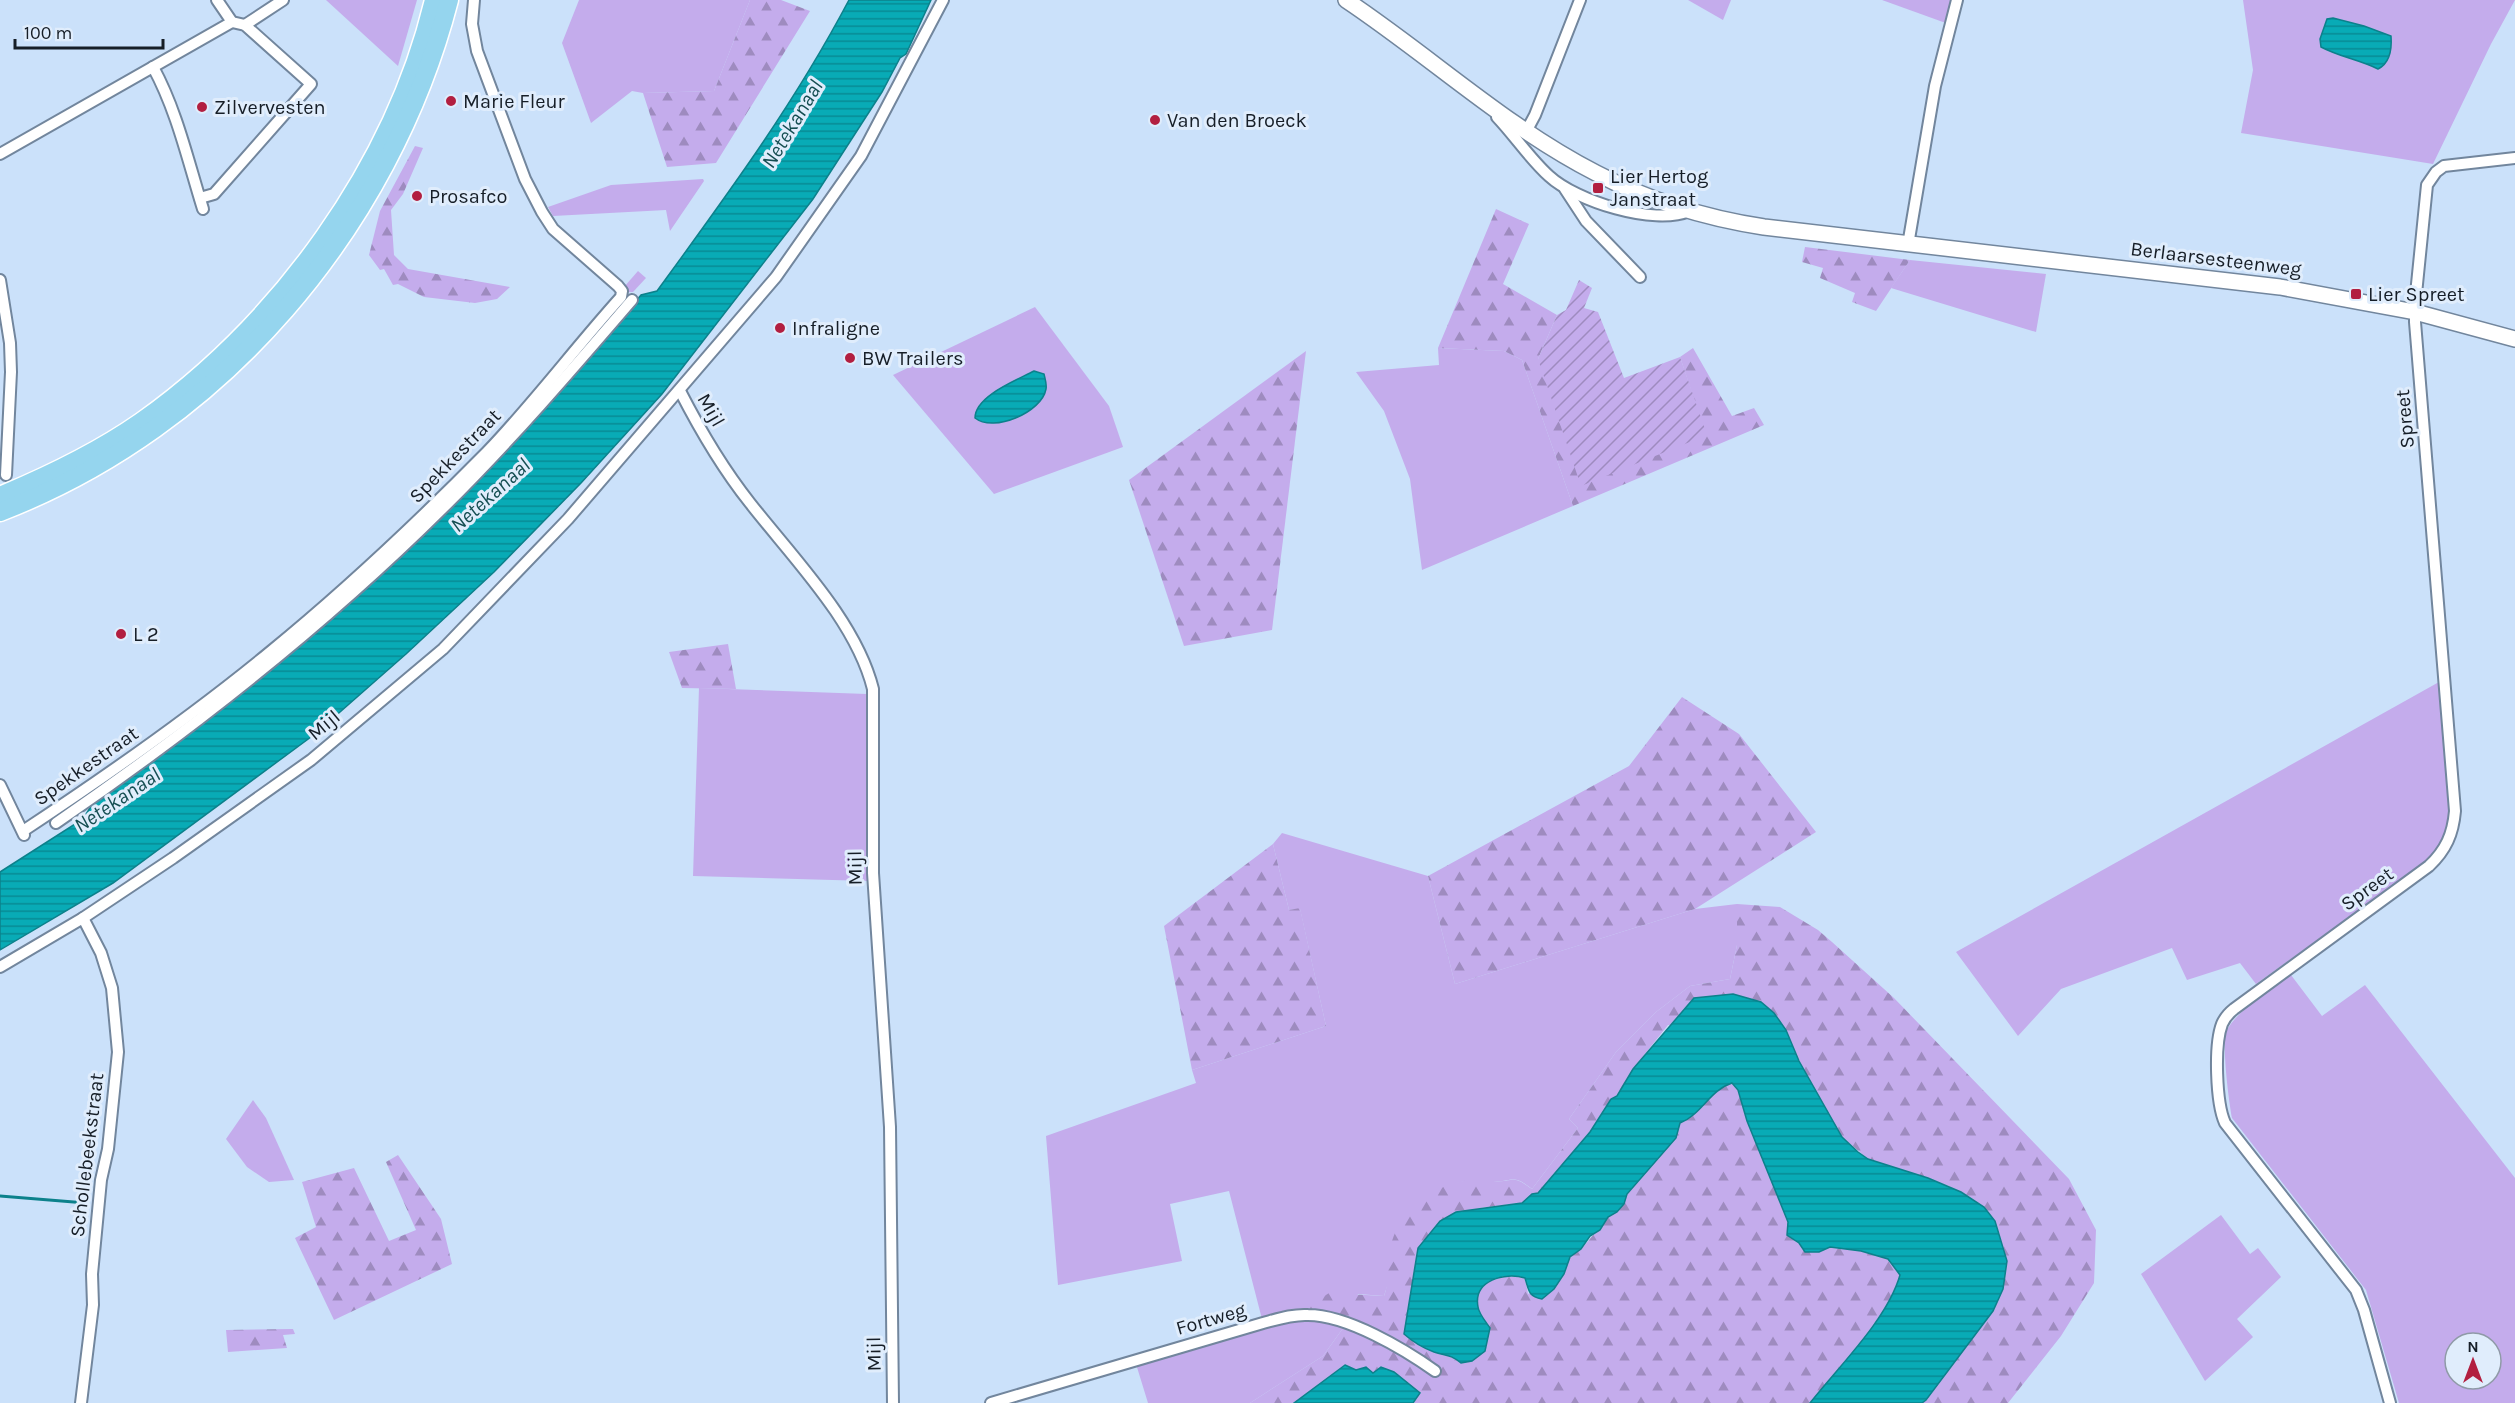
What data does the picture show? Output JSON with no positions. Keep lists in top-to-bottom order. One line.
{"streets":{"street":["Berlaarsesteenweg","Mijl","Spreet","Spekkestraat","Schollebeekstraat","Fortweg"]},"crossings":[["Berlaarsesteenweg","Spreet"],["Mijl","Schollebeekstraat"]],"water":["Netekanaal"],"places":{"other":["Marie Fleur","Zilvervesten","Van den Broeck","Prosafco","Infraligne","BW Trailers","L 2"],"transit":["Lier Hertog Janstraat","Lier Spreet"]},"scale_bar":"100 m","north":"top"}
